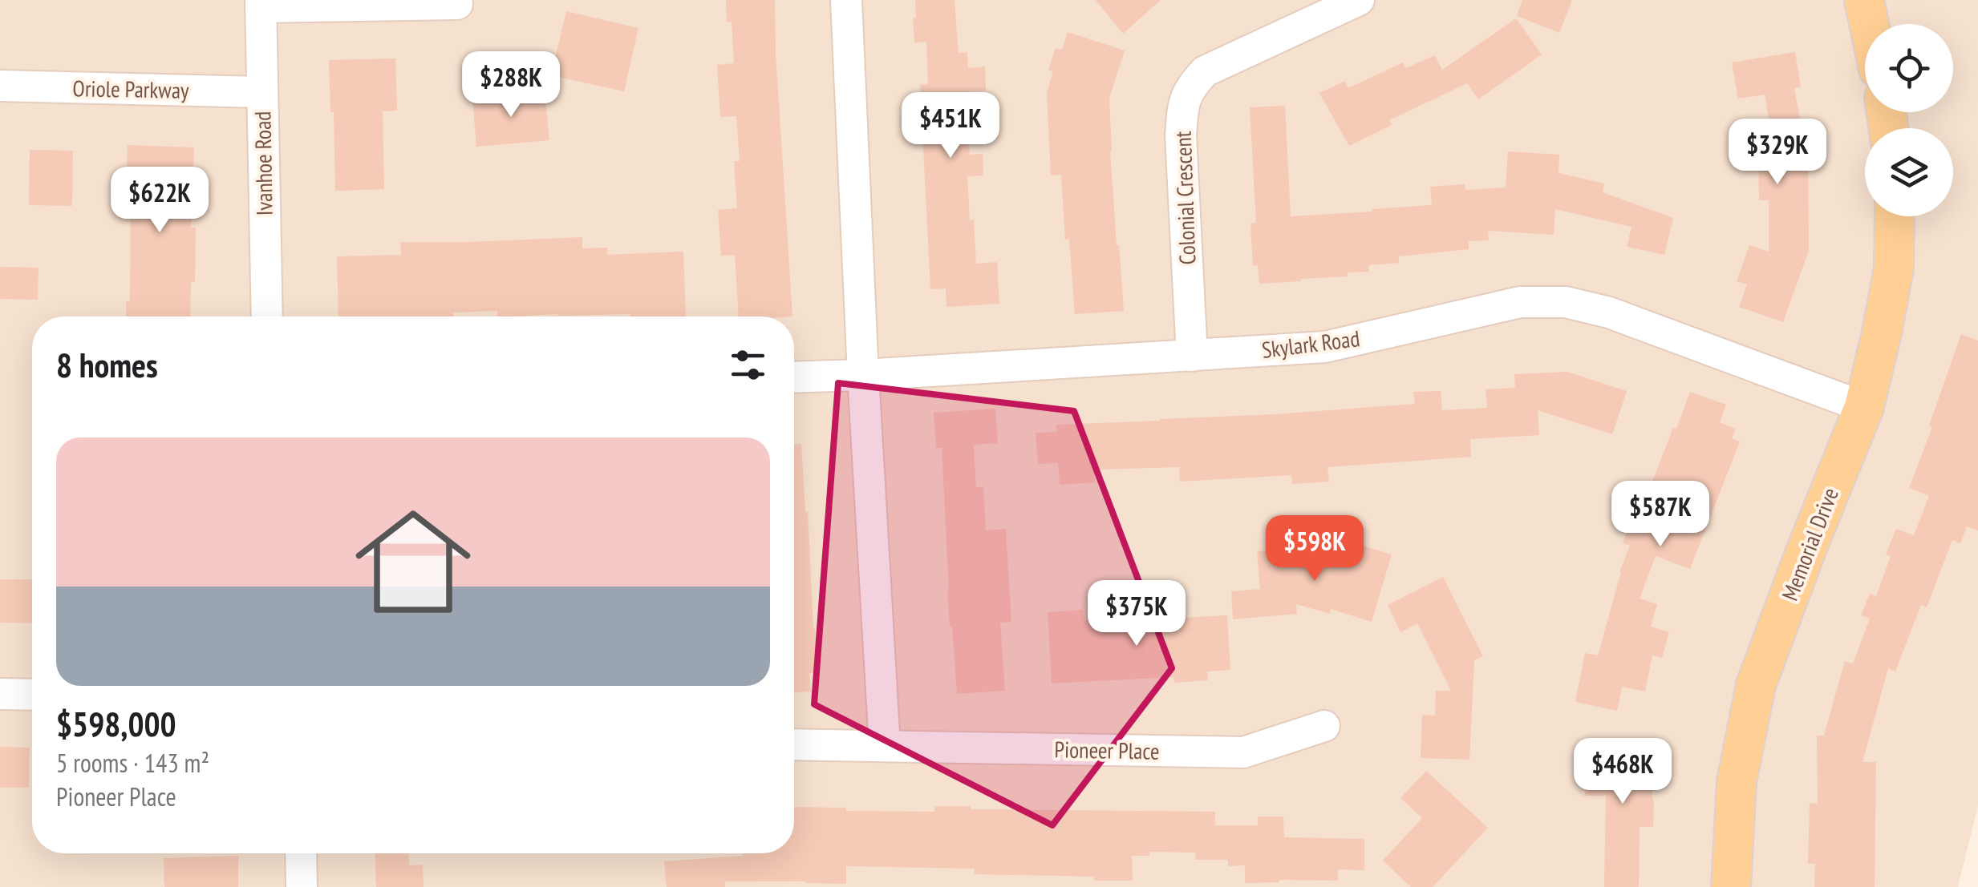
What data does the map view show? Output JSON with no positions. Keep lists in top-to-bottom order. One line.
{"streets":{"main road":["Memorial Drive"],"street":["Oriole Parkway","Ivanhoe Road","Colonial Crescent","Skylark Road","Pioneer Place"]},"crossings":[["Oriole Parkway","Ivanhoe Road"],["Colonial Crescent","Skylark Road"],["Skylark Road","Memorial Drive"]],"page":{"price":["$288K","$451K","$329K","$622K","$587K","$598K","$375K","$468K"],"heading":"8 homes","list":[{"name":"$598,000","note":"5 rooms · 143 m² · Pioneer Place"}]}}
